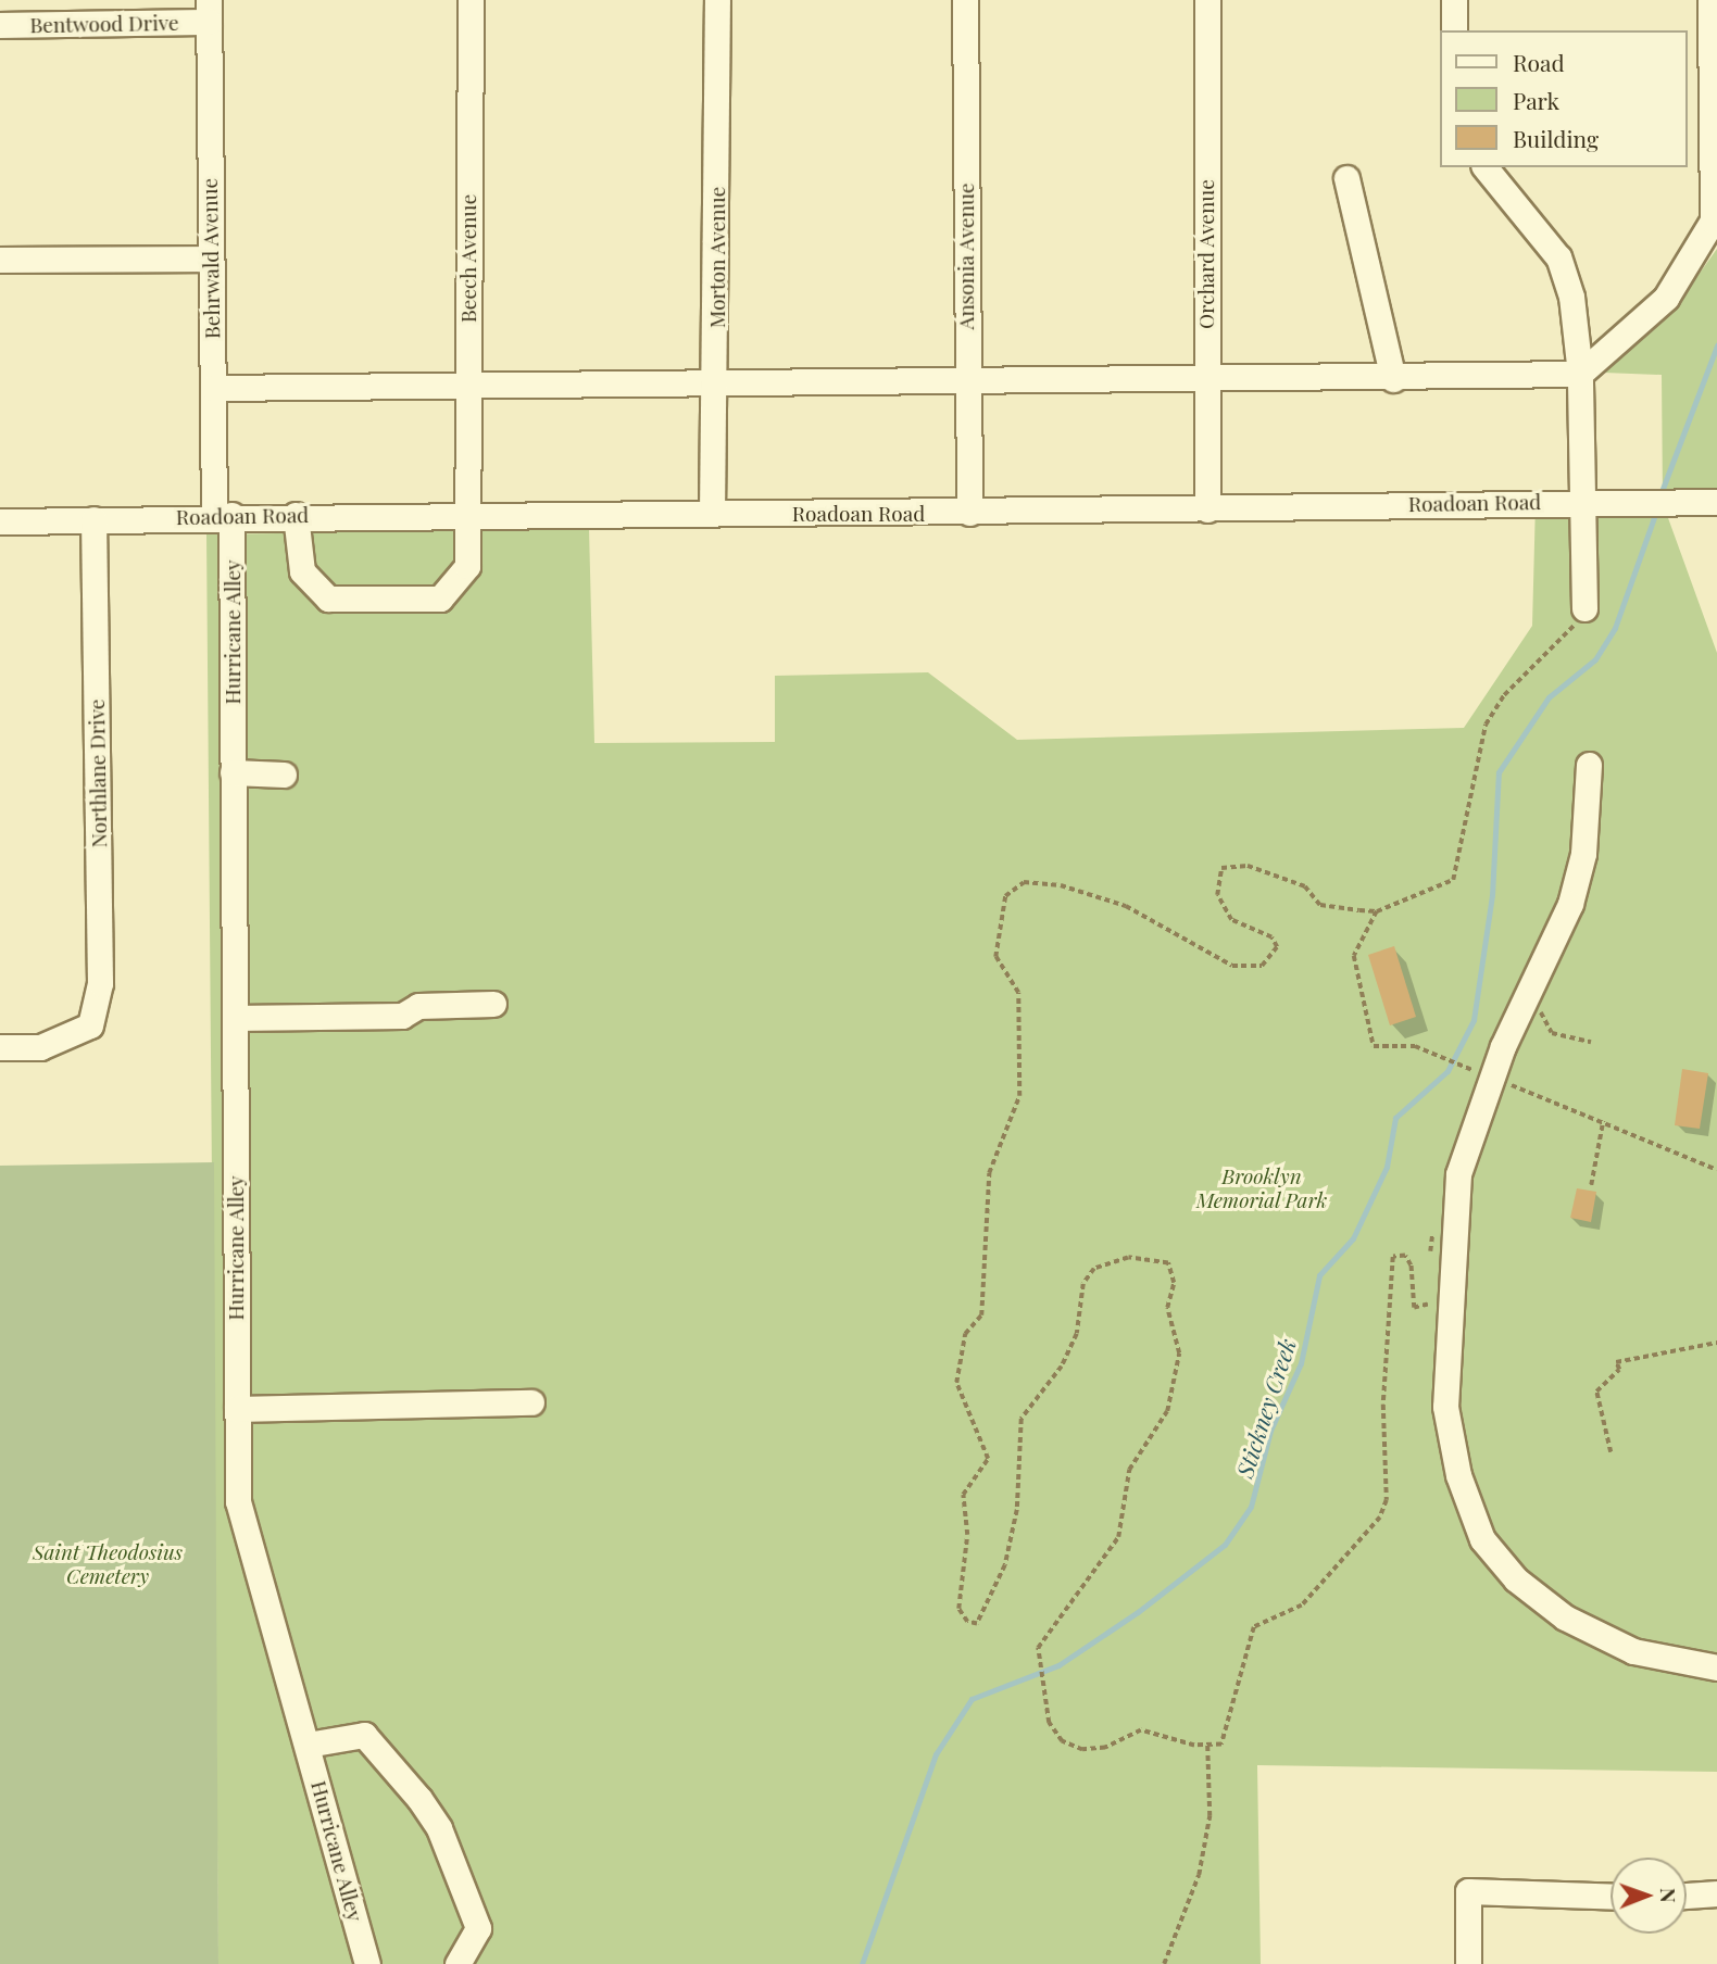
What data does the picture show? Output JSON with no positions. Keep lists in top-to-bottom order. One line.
{"streets":{"street":["Bentwood Drive","Orchard Avenue","Ansonia Avenue","Morton Avenue","Behrwald Avenue","Beech Avenue","Roadoan Road","Hurricane Alley","Northlane Drive"]},"crossings":[["Bentwood Drive","Behrwald Avenue"],["Orchard Avenue","Roadoan Road"],["Ansonia Avenue","Roadoan Road"],["Morton Avenue","Roadoan Road"],["Behrwald Avenue","Roadoan Road"],["Behrwald Avenue","Hurricane Alley"],["Beech Avenue","Roadoan Road"],["Roadoan Road","Hurricane Alley"],["Roadoan Road","Northlane Drive"]],"water":["Stickney Creek"],"parks":["Brooklyn Memorial Park","Saint Theodosius Cemetery"],"legend":["Road","Park","Building"],"north":"right"}
